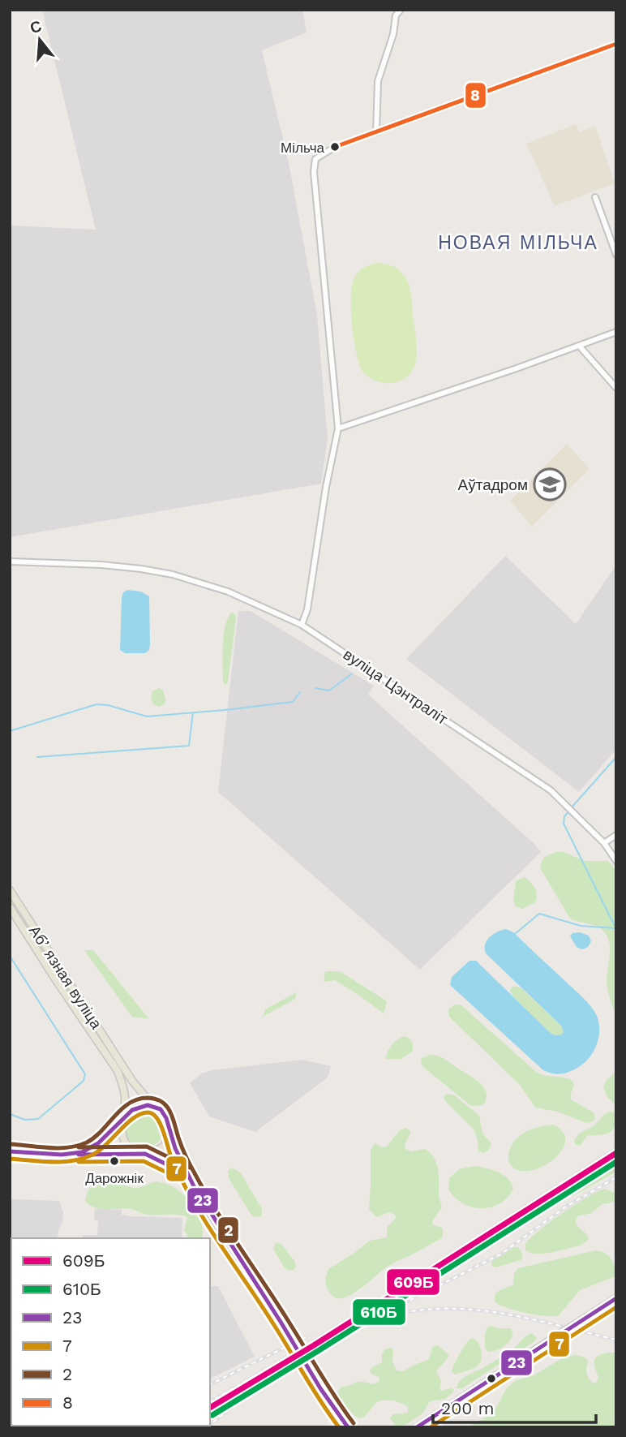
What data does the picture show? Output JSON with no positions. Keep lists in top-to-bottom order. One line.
{"streets":{"main road":["Абʼязная вуліца"],"street":["вуліца Цэнтраліт"]},"districts":["НОВАЯ МІЛЬЧА"],"places":{"other":["Мільча","Дарожнік"],"school or university":["Аўтадром"]},"lines":["transit line 8","transit line 2","transit line 23","transit line 7","transit line 609Б","transit line 610Б"],"legend":["609Б","610Б","23","7","2","8"],"scale_bar":"200 m","north":"top"}
